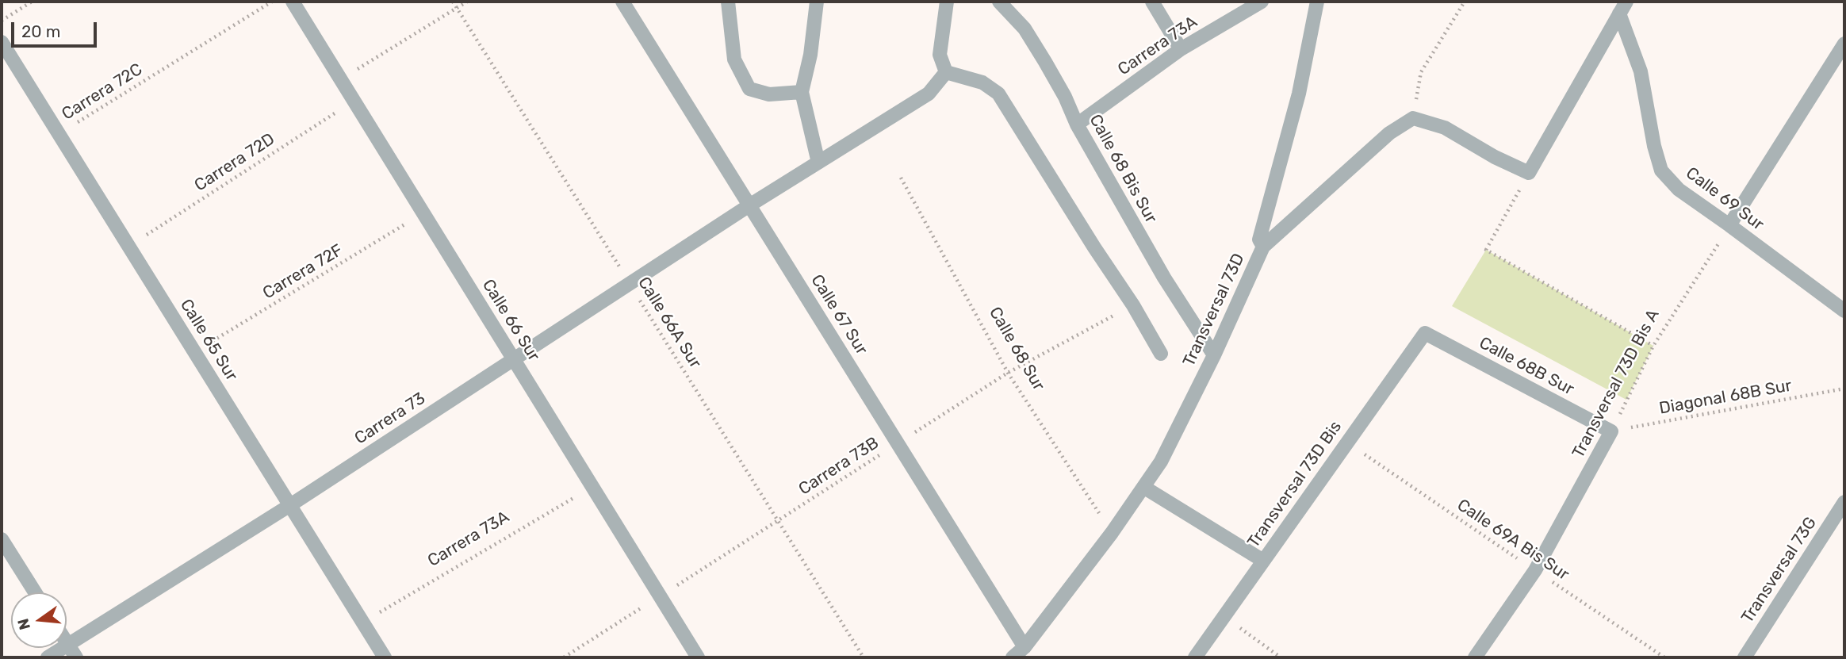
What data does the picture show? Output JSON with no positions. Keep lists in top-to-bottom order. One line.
{"streets":{"street":["Carrera 73A","Calle 68 Bis Sur","Calle 69 Sur","Transversal 73D","Calle 67 Sur","Calle 66 Sur","Calle 65 Sur","Calle 68B Sur","Transversal 73D Bis A","Carrera 73","Transversal 73D Bis","Transversal 73G"],"path":["Carrera 72C","Carrera 72D","Carrera 72F","Calle 66A Sur","Calle 68 Sur","Diagonal 68B Sur","Carrera 73B","Calle 69A Bis Sur"]},"crossings":[["Carrera 73A","Calle 68 Bis Sur"],["Carrera 73A","Calle 66 Sur"],["Carrera 73A","Calle 65 Sur"],["Carrera 72C","Calle 65 Sur"],["Carrera 72D","Calle 66 Sur"],["Carrera 72D","Calle 65 Sur"],["Calle 68 Bis Sur","Transversal 73D"],["Calle 69 Sur","Transversal 73D Bis A"],["Carrera 72F","Calle 66 Sur"],["Carrera 72F","Calle 65 Sur"],["Transversal 73D","Calle 67 Sur"],["Transversal 73D","Calle 68 Sur"],["Calle 67 Sur","Carrera 73"],["Calle 67 Sur","Carrera 73B"],["Calle 66 Sur","Carrera 73"],["Calle 66 Sur","Carrera 73B"],["Calle 66A Sur","Carrera 73"],["Calle 66A Sur","Carrera 73B"],["Calle 65 Sur","Carrera 73"],["Calle 68 Sur","Carrera 73B"],["Calle 68B Sur","Transversal 73D Bis A"],["Calle 68B Sur","Diagonal 68B Sur"],["Calle 68B Sur","Transversal 73D Bis"],["Transversal 73D Bis A","Diagonal 68B Sur"],["Transversal 73D Bis A","Calle 69A Bis Sur"],["Transversal 73D Bis","Calle 69A Bis Sur"]],"scale_bar":"20 m","north":"left"}
